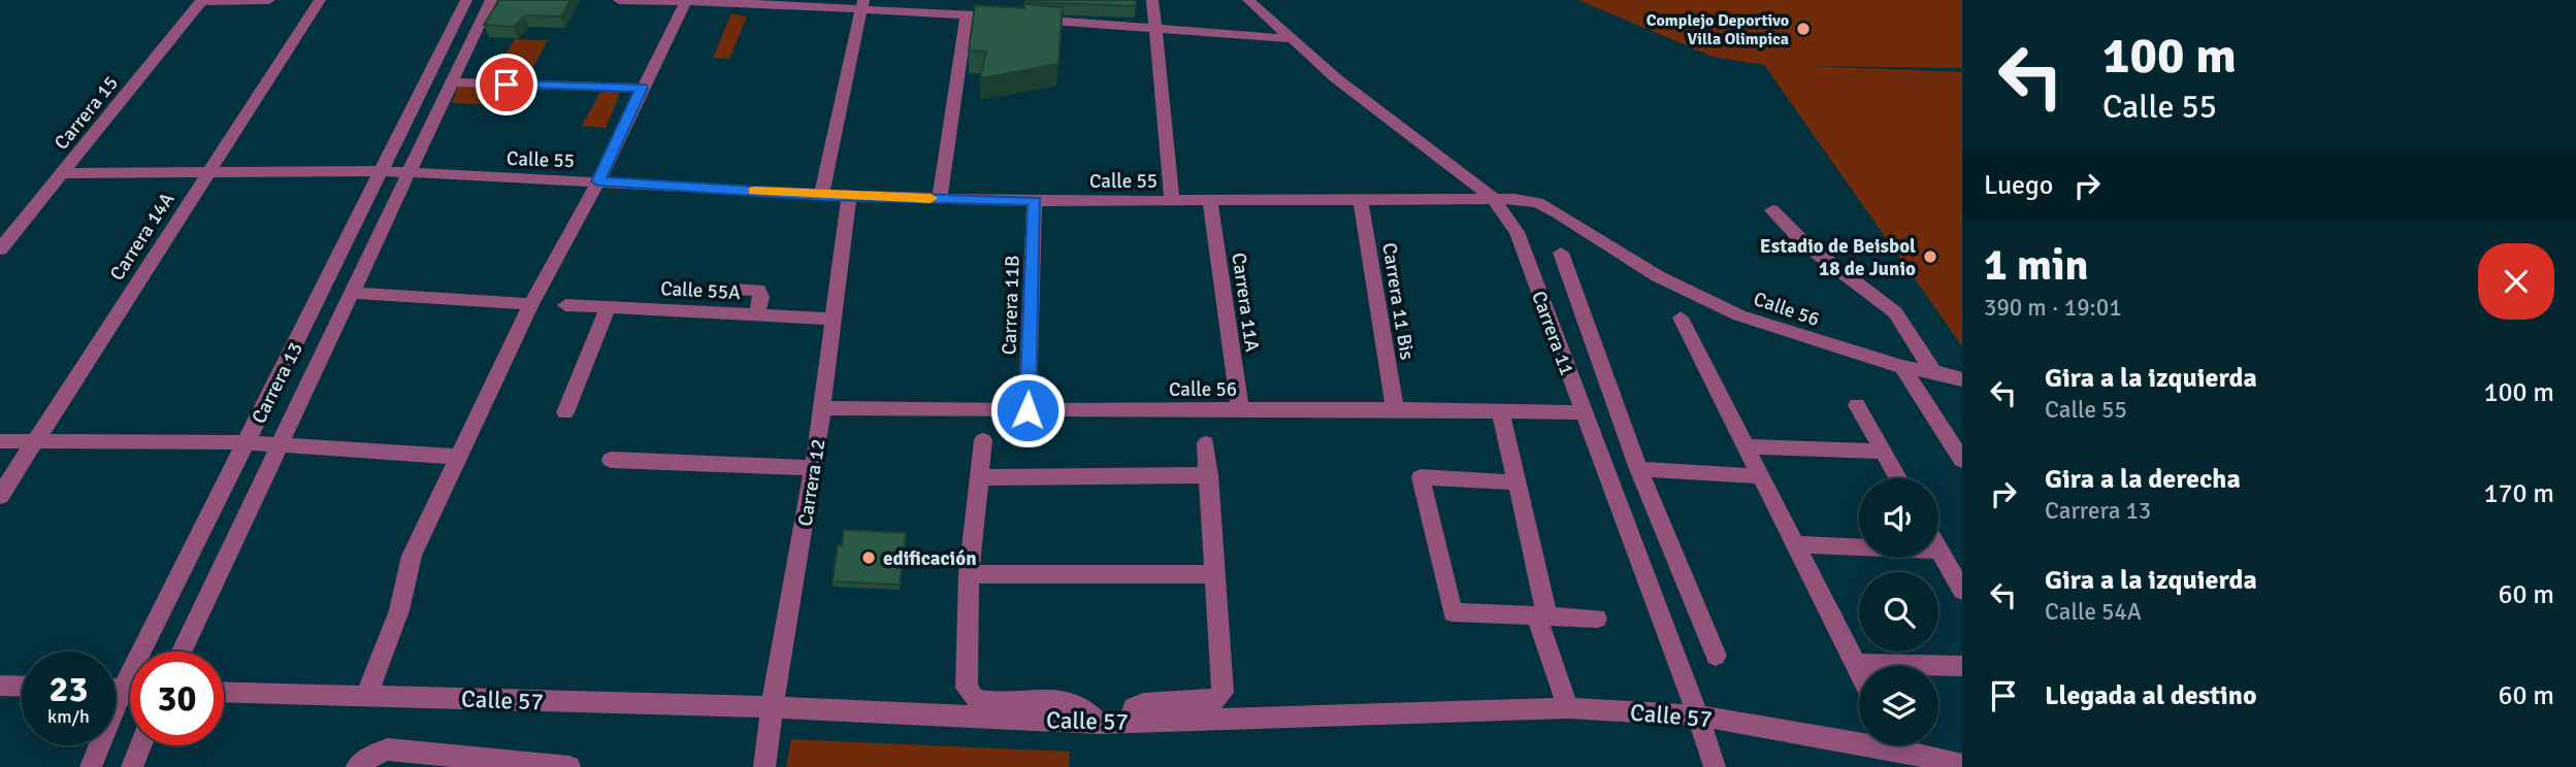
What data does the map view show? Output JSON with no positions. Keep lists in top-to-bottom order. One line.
{"streets":{"street":["Carrera 15","Calle 55","Carrera 14A","Calle 55A","Carrera 11 Bis","Carrera 11A","Carrera 11B","Calle 56","Carrera 11","Carrera 13","Carrera 12","Calle 57"]},"crossings":[["Carrera 15","Calle 55"],["Calle 55","Carrera 14A"],["Calle 55","Carrera 11 Bis"],["Calle 55","Carrera 11A"],["Calle 55","Carrera 11B"],["Calle 55","Calle 56"],["Calle 55","Carrera 11"],["Calle 55","Carrera 13"],["Calle 55","Carrera 12"],["Calle 55A","Carrera 12"],["Carrera 11 Bis","Calle 56"],["Carrera 11A","Calle 56"],["Carrera 11B","Calle 56"],["Calle 56","Carrera 11"],["Calle 56","Carrera 12"],["Carrera 11","Calle 57"],["Carrera 12","Calle 57"]],"places":["Complejo Deportivo Villa Olimpica","Estadio de Beisbol 18 de Junio","edificación"],"page":{"turn":["100 m","Calle 55"],"then":"Luego","heading":["1 min","390 m · 19:01"],"list":[{"name":"Gira a la izquierda","note":"Calle 55","value":"100 m"},{"name":"Gira a la derecha","note":"Carrera 13","value":"170 m"},{"name":"Gira a la izquierda","note":"Calle 54A","value":"60 m"},{"name":"Llegada al destino","value":"60 m"}],"speed":"23 km/h","limit":"30"}}
